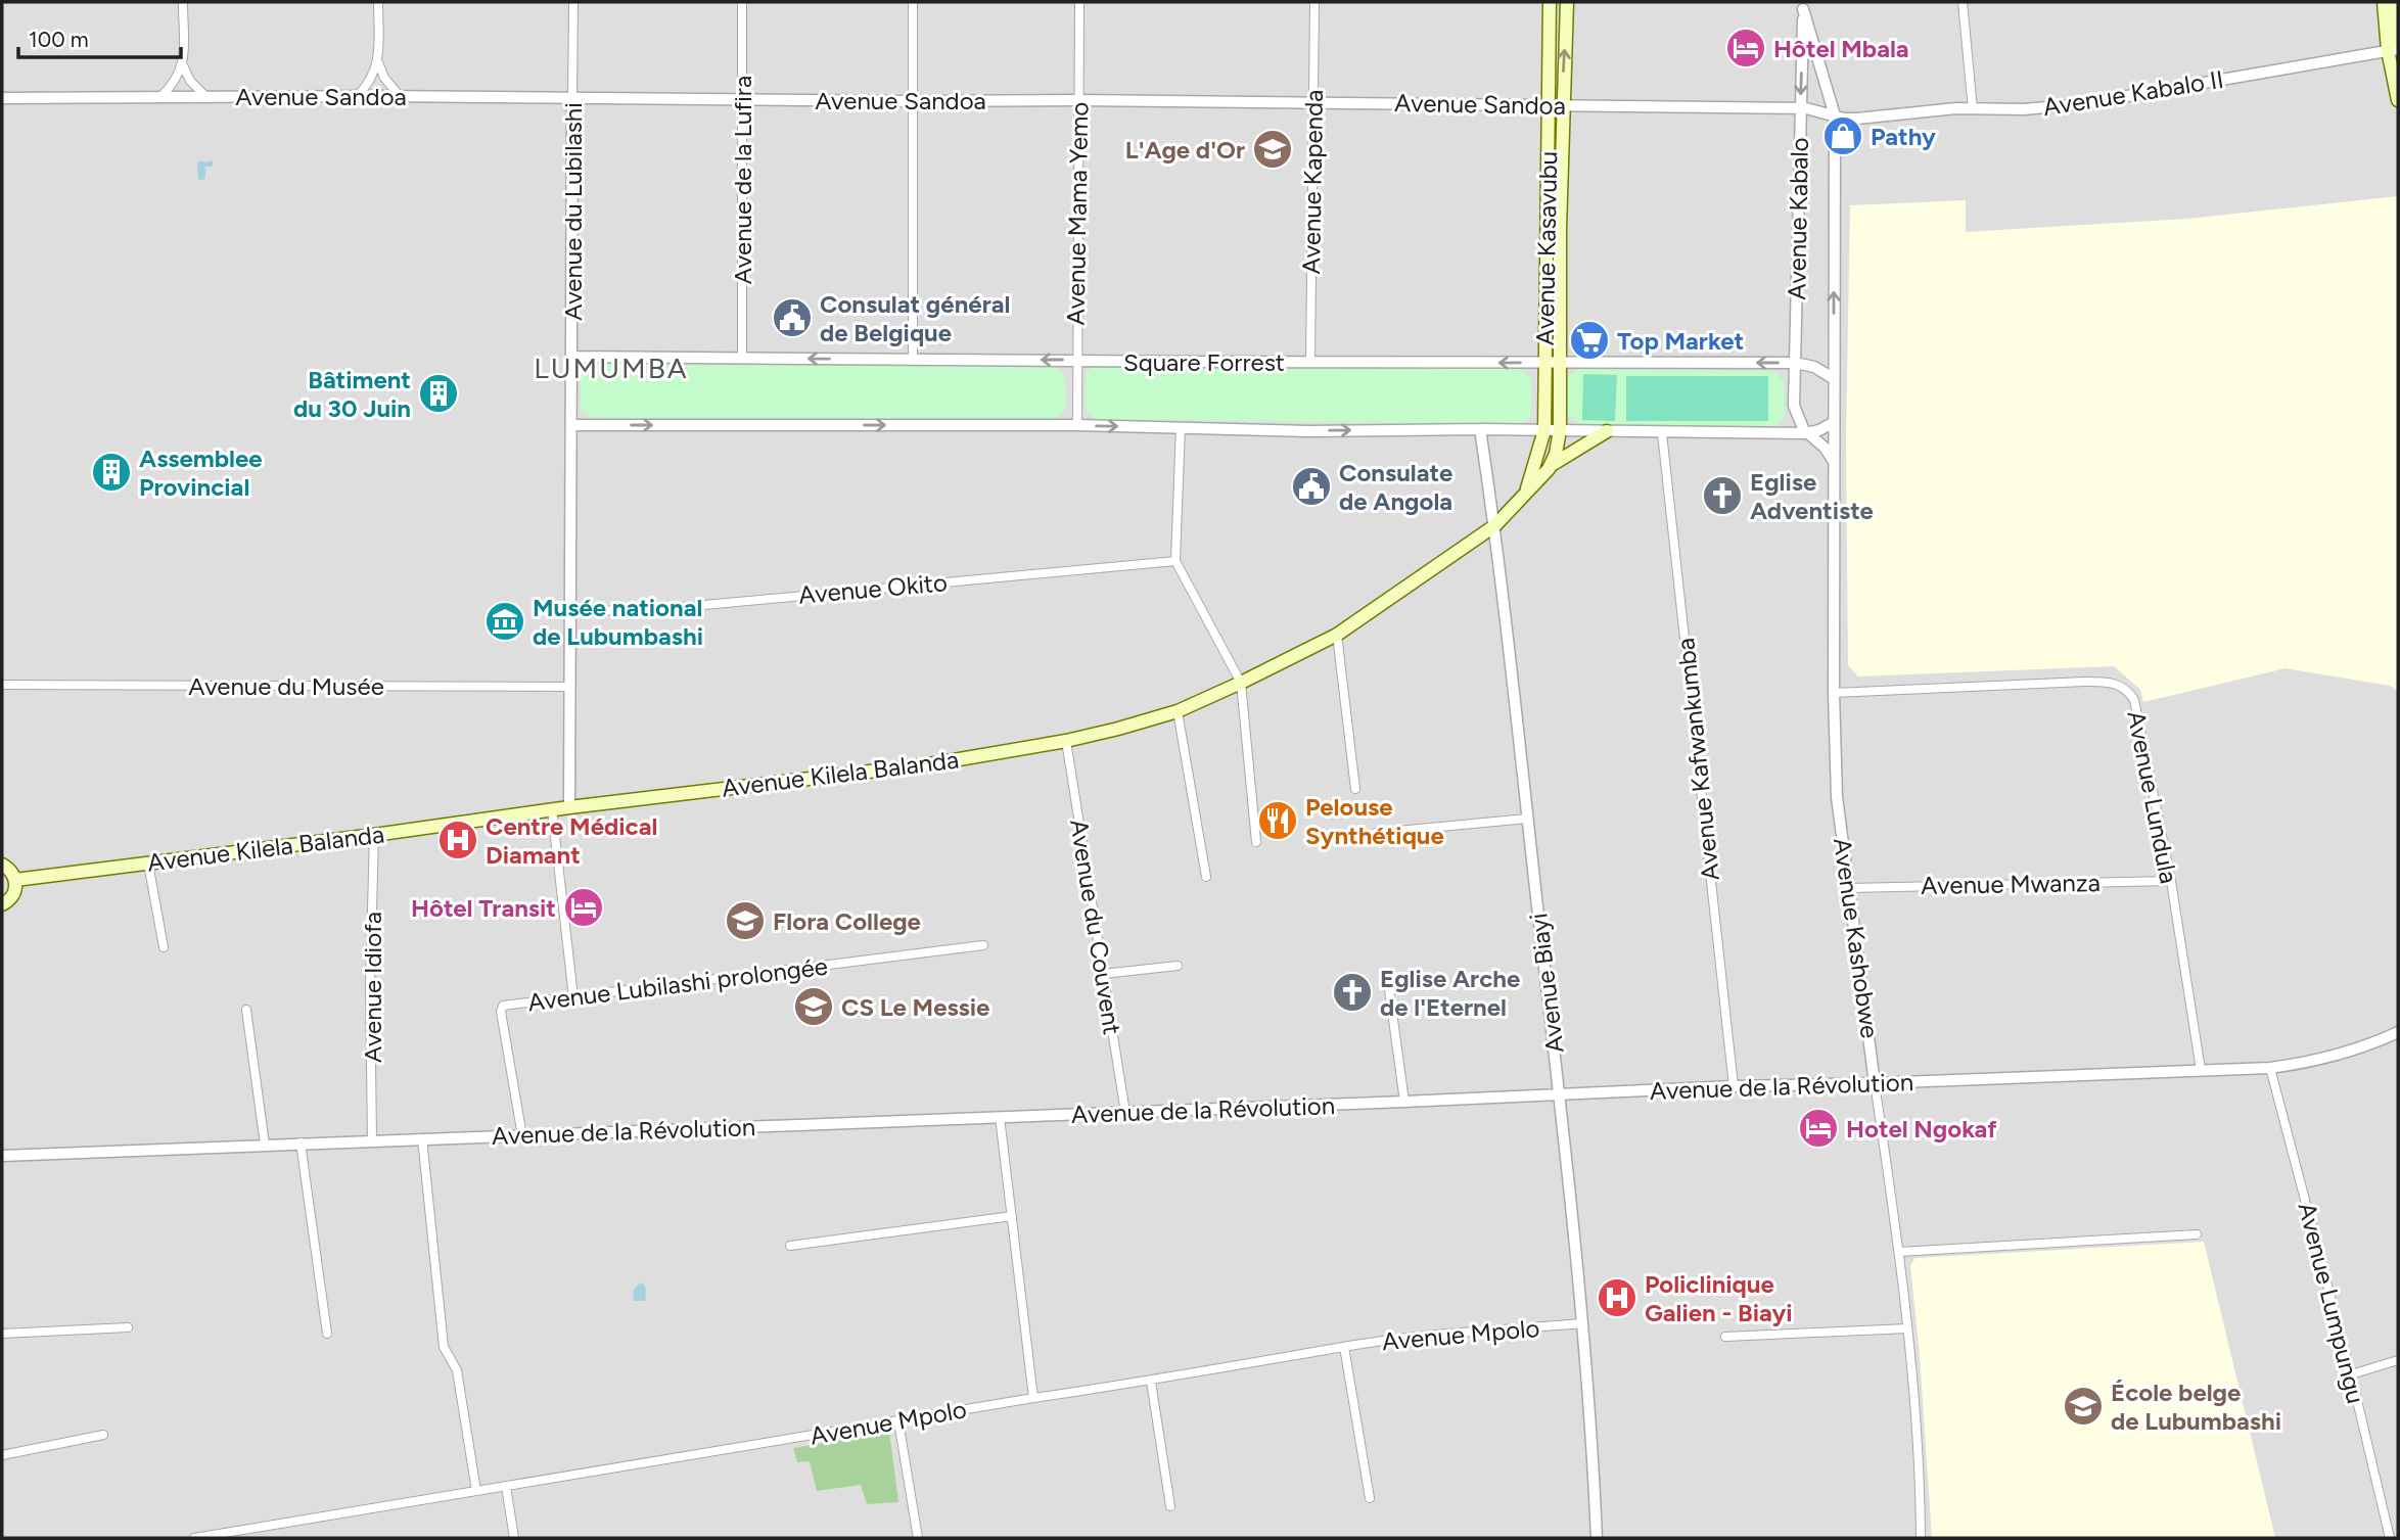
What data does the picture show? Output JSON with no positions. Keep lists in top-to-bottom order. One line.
{"streets":{"main road":["Avenue Kasavubu","Avenue Kilela Balanda"],"street":["Avenue Kabalo II","Avenue Sandoa","Avenue de la Lufira","Avenue Kapenda","Avenue du Lubilashi","Avenue Mama Yemo","Avenue Kabalo","Square Forrest","Avenue Okito","Avenue du Musée","Avenue Kafwankumba","Avenue Lundula","Avenue Mwanza","Avenue du Couvent","Avenue Kashobwe","Avenue Biayi","Avenue Lubilashi prolongée","Avenue Idiofa","Avenue de la Révolution","Avenue Lumpungu","Avenue Mpolo"]},"crossings":[["Avenue Kabalo II","Avenue Sandoa"],["Avenue Kabalo II","Avenue Kabalo"],["Avenue Sandoa","Avenue de la Lufira"],["Avenue Sandoa","Avenue Kapenda"],["Avenue Sandoa","Avenue du Lubilashi"],["Avenue Sandoa","Avenue Mama Yemo"],["Avenue Sandoa","Avenue Kabalo"],["Avenue Sandoa","Avenue Kasavubu"],["Avenue de la Lufira","Square Forrest"],["Avenue Kapenda","Square Forrest"],["Avenue du Lubilashi","Square Forrest"],["Avenue du Lubilashi","Avenue Okito"],["Avenue du Lubilashi","Avenue du Musée"],["Avenue du Lubilashi","Avenue Kilela Balanda"],["Avenue Mama Yemo","Square Forrest"],["Avenue Kabalo","Square Forrest"],["Avenue Kabalo","Avenue Kashobwe"],["Avenue Kasavubu","Square Forrest"],["Avenue Kasavubu","Avenue Kilela Balanda"],["Avenue Kafwankumba","Avenue de la Révolution"],["Avenue Kilela Balanda","Avenue du Couvent"],["Avenue Kilela Balanda","Avenue Biayi"],["Avenue Kilela Balanda","Avenue Idiofa"],["Avenue Lundula","Avenue Mwanza"],["Avenue Lundula","Avenue Kashobwe"],["Avenue Lundula","Avenue de la Révolution"],["Avenue Mwanza","Avenue Kashobwe"],["Avenue du Couvent","Avenue de la Révolution"],["Avenue Kashobwe","Avenue de la Révolution"],["Avenue Biayi","Avenue de la Révolution"],["Avenue Biayi","Avenue Mpolo"],["Avenue Lubilashi prolongée","Avenue de la Révolution"],["Avenue Idiofa","Avenue de la Révolution"],["Avenue de la Révolution","Avenue Lumpungu"]],"districts":["LUMUMBA"],"places":{"hotel":["Hôtel Mbala","Hôtel Transit","Hotel Ngokaf"],"shop":["Pathy"],"school or university":["L'Age d'Or","Flora College","CS Le Messie","École belge de Lubumbashi"],"public building":["Consulat général de Belgique","Consulate de Angola"],"supermarket":["Top Market"],"building":["Bâtiment du 30 Juin","Assemblee Provincial"],"church":["Eglise Adventiste","Eglise Arche de l'Eternel"],"museum":["Musée national de Lubumbashi"],"restaurant":["Pelouse Synthétique"],"hospital":["Centre Médical Diamant","Policlinique Galien - Biayi"]},"scale_bar":"100 m"}
